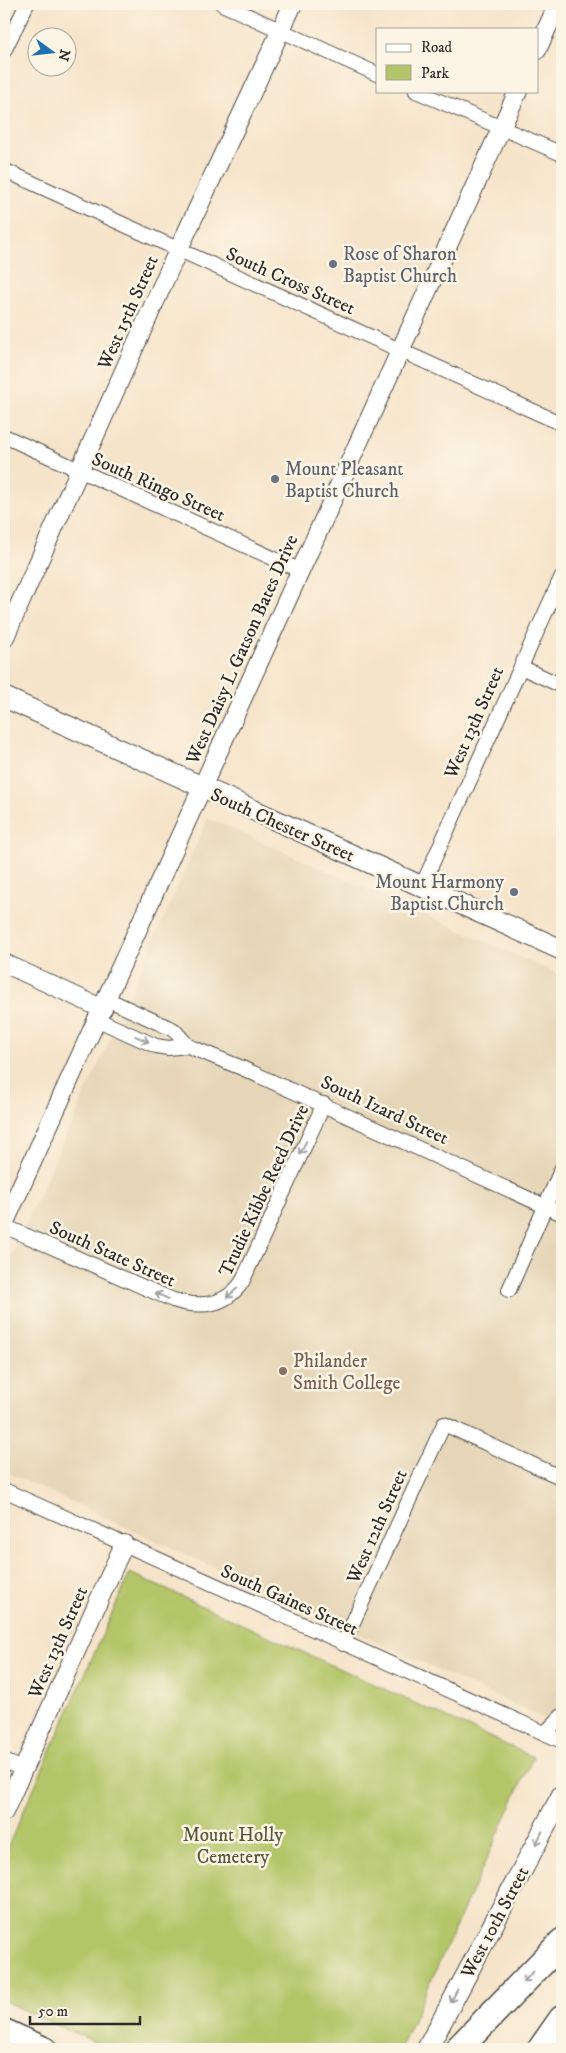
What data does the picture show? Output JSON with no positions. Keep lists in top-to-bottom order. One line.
{"streets":{"main road":["South Chester Street","West 10th Street"],"street":["South Cross Street","West 15th Street","South Ringo Street","West Daisy L Gatson Bates Drive","West 13th Street","South Izard Street","Trudie Kibbe Reed Drive","South State Street","West 12th Street","South Gaines Street"]},"crossings":[["South Cross Street","West 15th Street"],["South Cross Street","West Daisy L Gatson Bates Drive"],["West 15th Street","South Ringo Street"],["South Ringo Street","West Daisy L Gatson Bates Drive"],["West Daisy L Gatson Bates Drive","South Chester Street"],["West Daisy L Gatson Bates Drive","South Izard Street"],["West Daisy L Gatson Bates Drive","South State Street"],["West 13th Street","South Chester Street"],["West 13th Street","South Gaines Street"],["South Izard Street","Trudie Kibbe Reed Drive"],["Trudie Kibbe Reed Drive","South State Street"],["West 12th Street","South Gaines Street"]],"one_way":["Trudie Kibbe Reed Drive","South State Street","West 10th Street"],"parks":["Mount Holly Cemetery"],"places":["Rose of Sharon Baptist Church","Mount Pleasant Baptist Church","Mount Harmony Baptist Church","Philander Smith College"],"legend":["Road","Park"],"scale_bar":"50 m","north":"right"}
